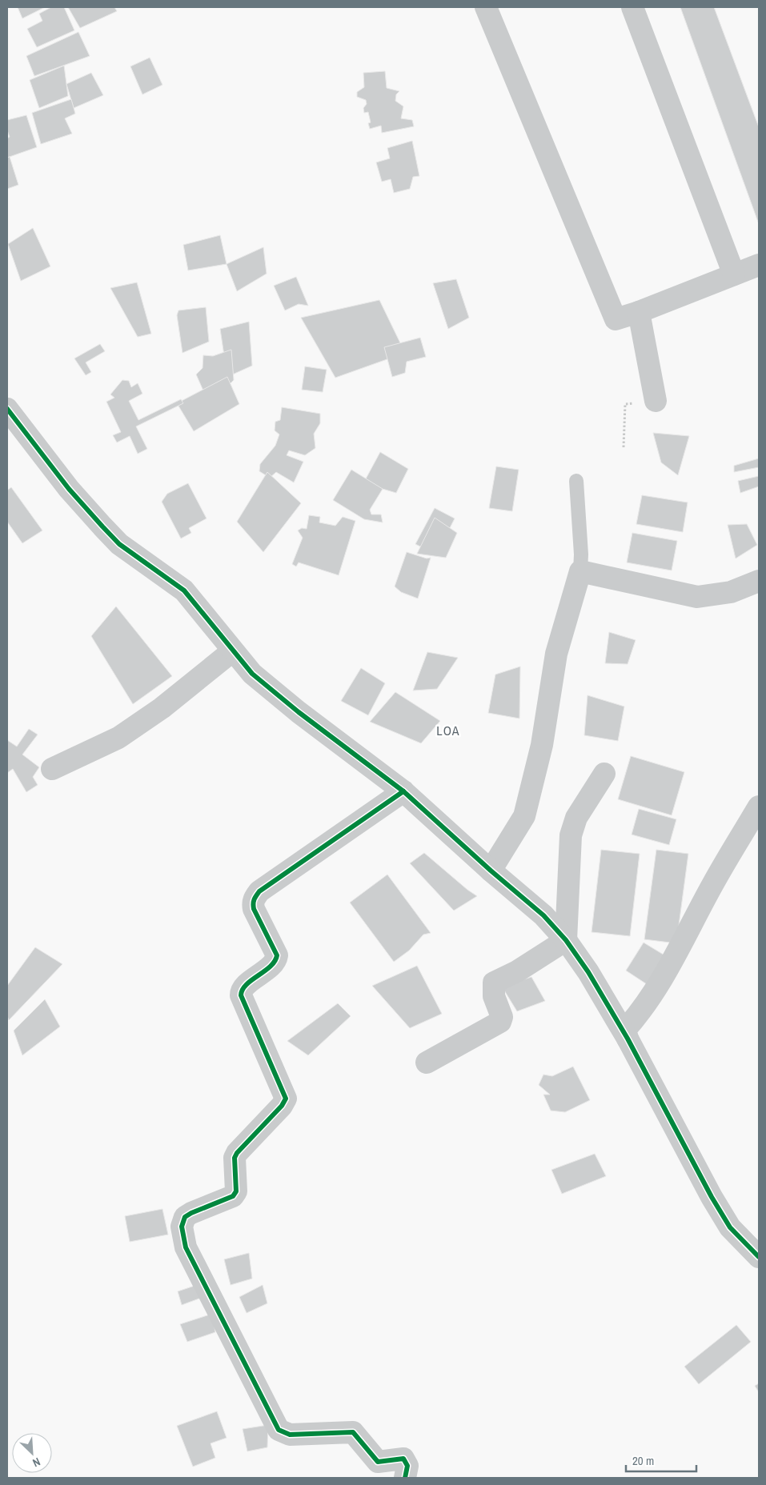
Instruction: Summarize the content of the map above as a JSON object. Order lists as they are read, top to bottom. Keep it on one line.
{"districts":["LOA"],"scale_bar":"20 m","north":"bottom right"}
